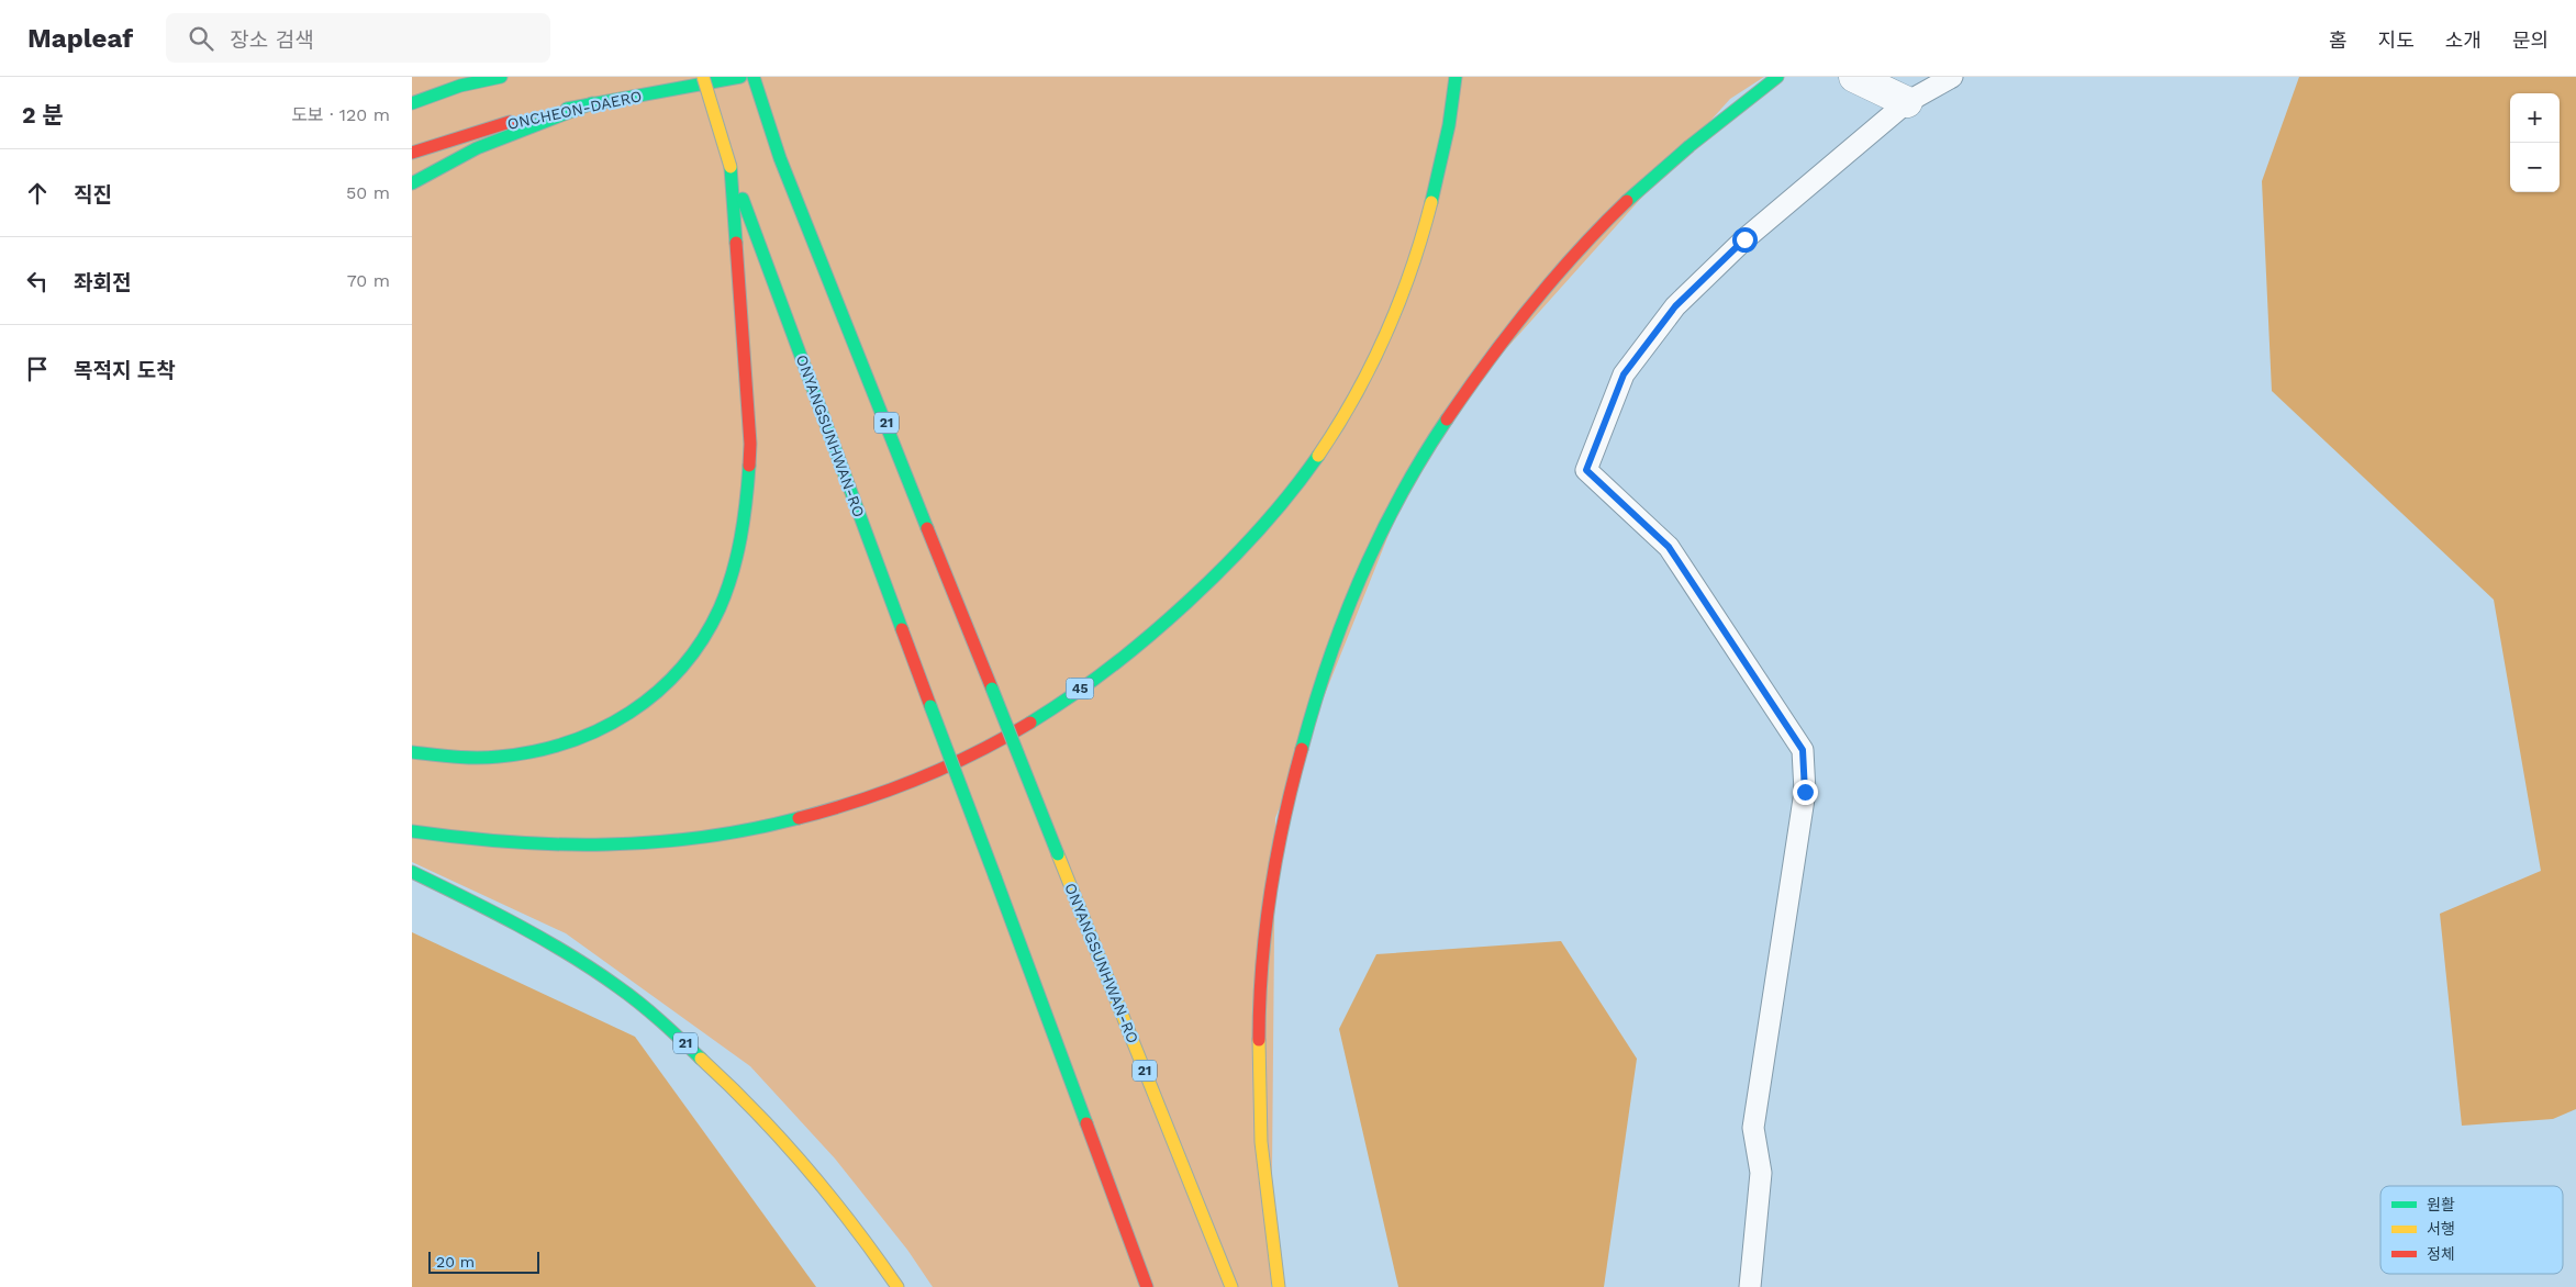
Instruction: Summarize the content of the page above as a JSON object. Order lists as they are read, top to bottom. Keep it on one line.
{"streets":{"main road":["ONCHEON-DAERO","21","ONYANGSUNHWAN-RO","45"]},"legend":["원활","서행","정체"],"scale_bar":"20 m","page":{"header":"Mapleaf","search":"장소 검색","nav":["홈","지도","소개","문의"],"heading":["2 분","도보 · 120 m"],"map_buttons":["+","−"],"list":[["직진","50 m"],["좌회전","70 m"],"목적지 도착"],"scale":"20 m"}}
